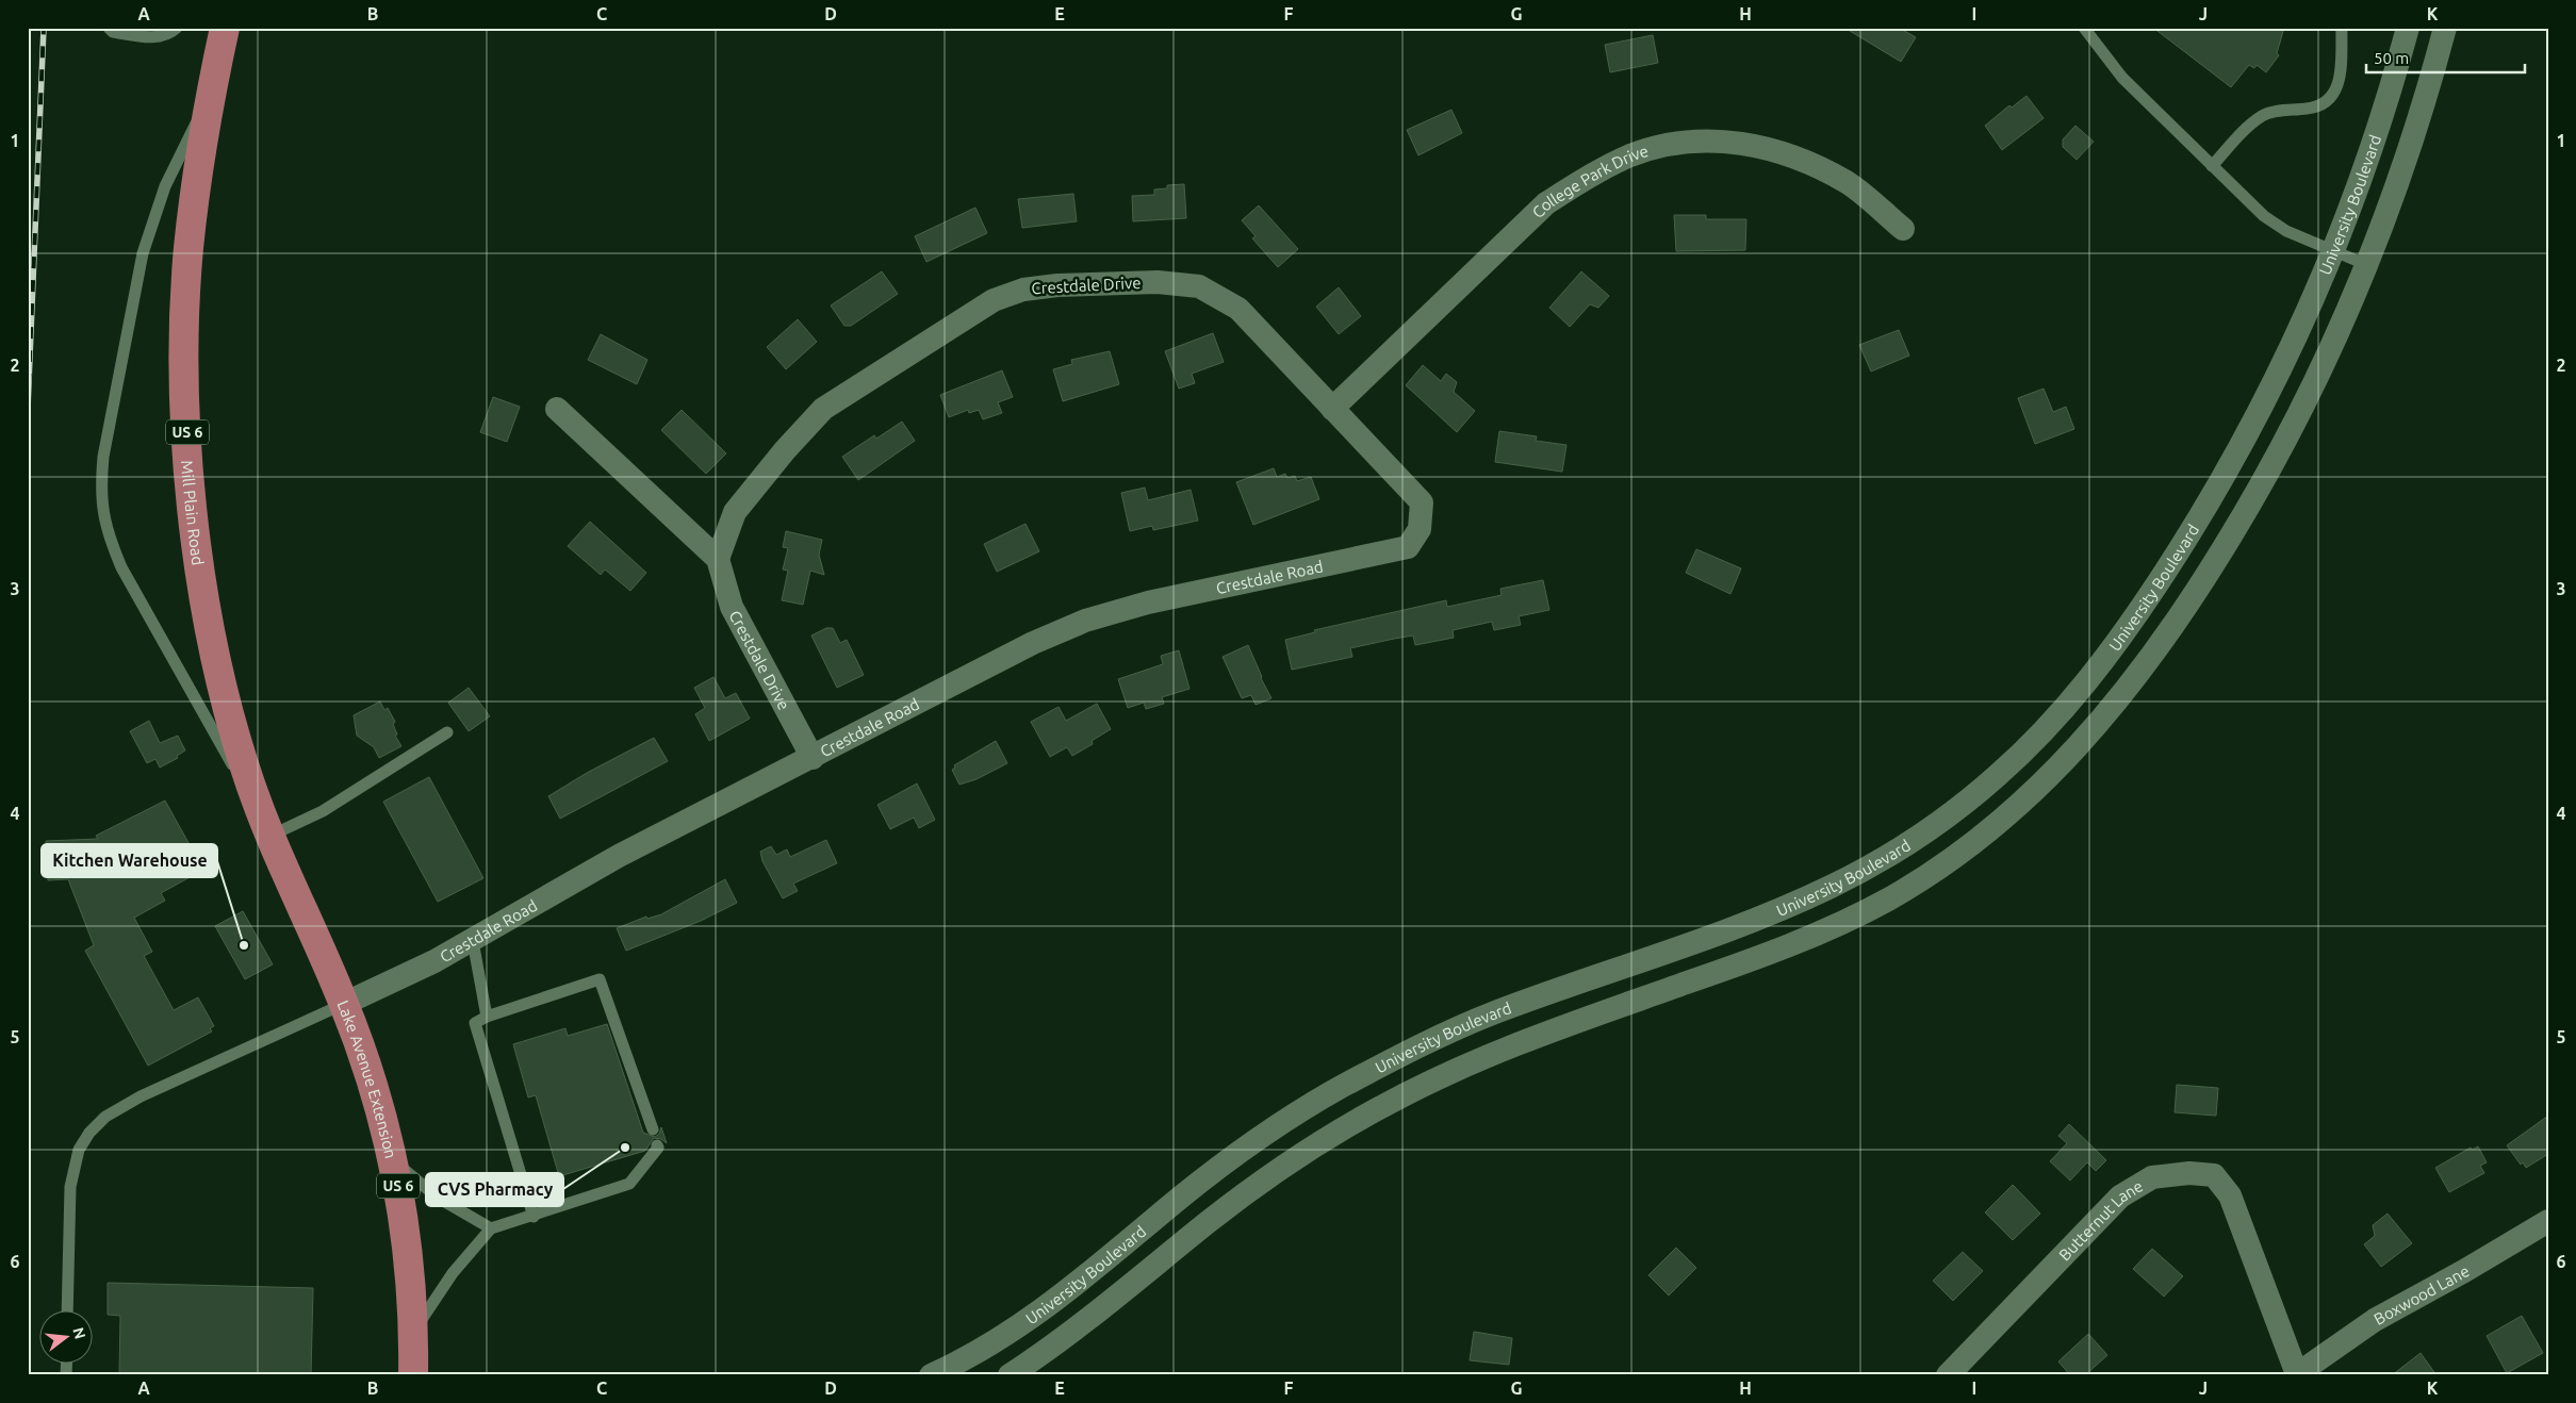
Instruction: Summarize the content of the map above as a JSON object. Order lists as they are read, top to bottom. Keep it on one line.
{"streets":{"main road":["US 6","Mill Plain Road","Lake Avenue Extension"],"street":["College Park Drive","University Boulevard","Crestdale Drive","Crestdale Road","Butternut Lane","Boxwood Lane"]},"crossings":[["College Park Drive","Crestdale Drive"],["Crestdale Drive","Crestdale Road"],["Mill Plain Road","Lake Avenue Extension"],["Crestdale Road","Lake Avenue Extension"],["Butternut Lane","Boxwood Lane"]],"places":["Kitchen Warehouse","CVS Pharmacy"],"scale_bar":"50 m","north":"right","grid":{"columns":["A","B","C","D","E","F","G","H","I","J","K"],"rows":["1","2","3","4","5","6"]}}
